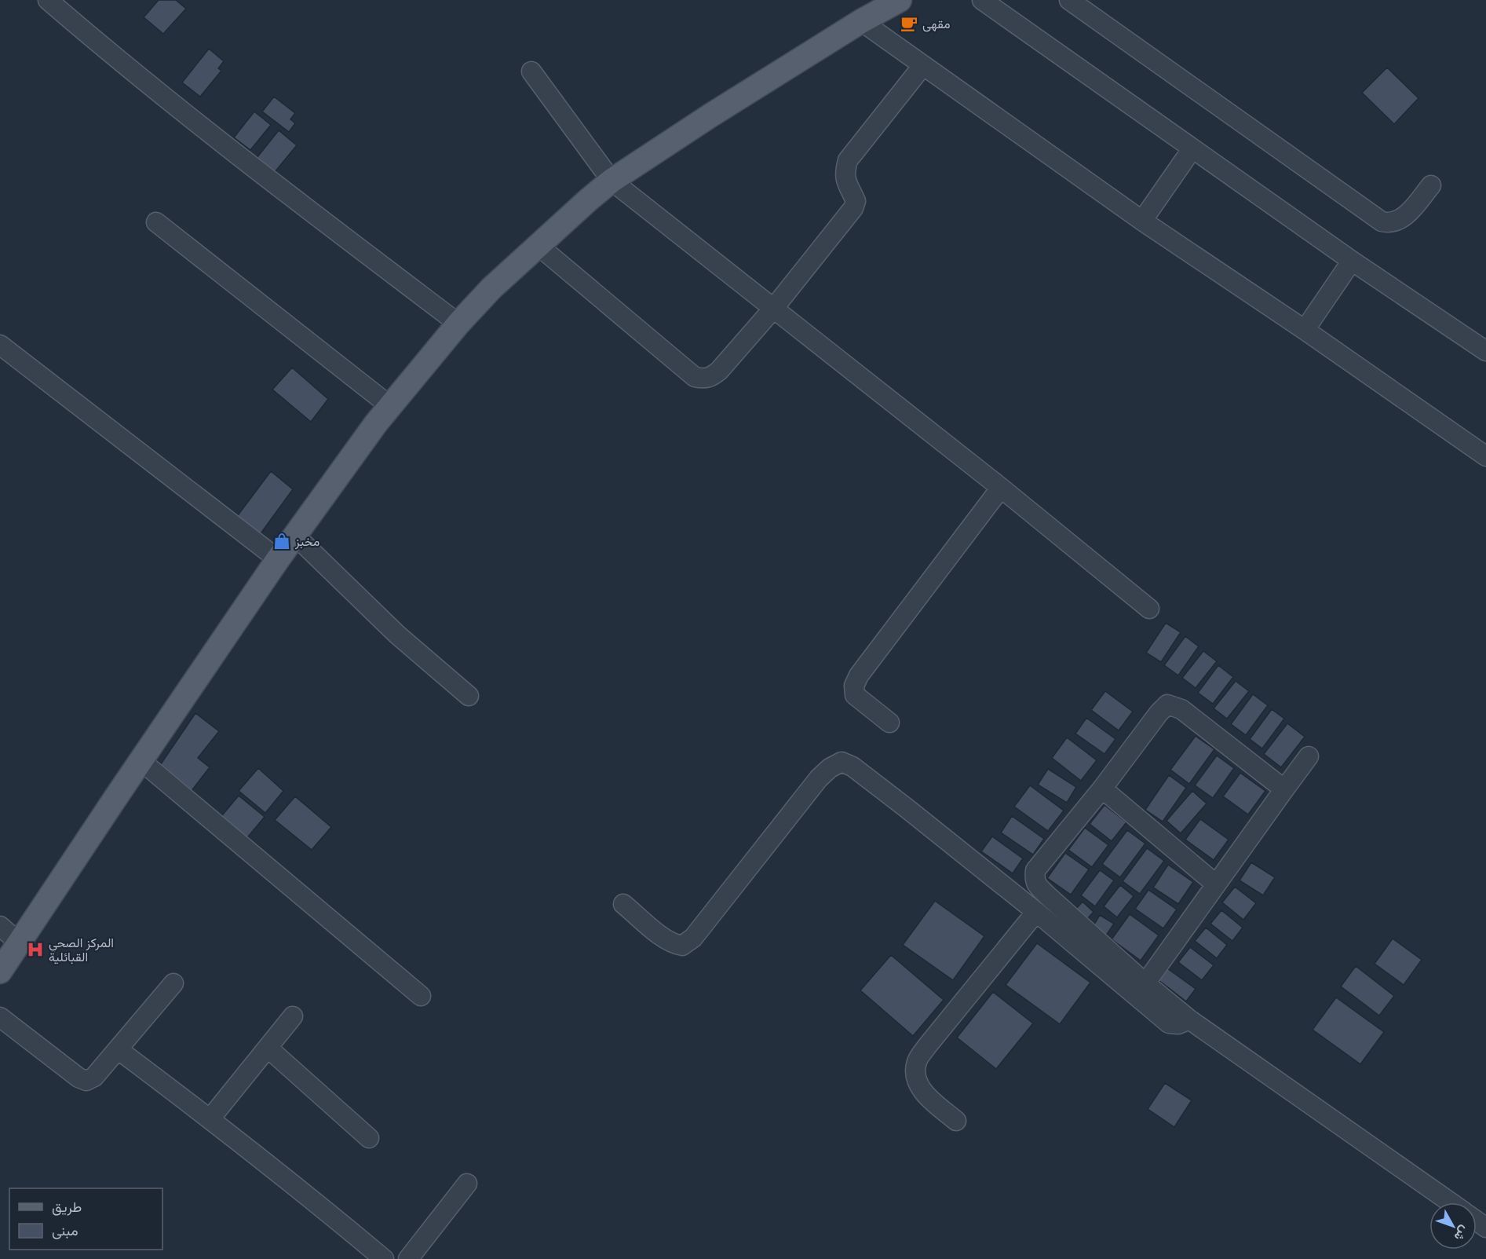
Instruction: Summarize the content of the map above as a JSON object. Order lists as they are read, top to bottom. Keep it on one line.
{"places":{"cafe":["مقهى"],"shop":["مخبز"],"hospital":["المركز الصحي القبائلية"]},"legend":["طريق","مبنى"],"north":"bottom right"}
